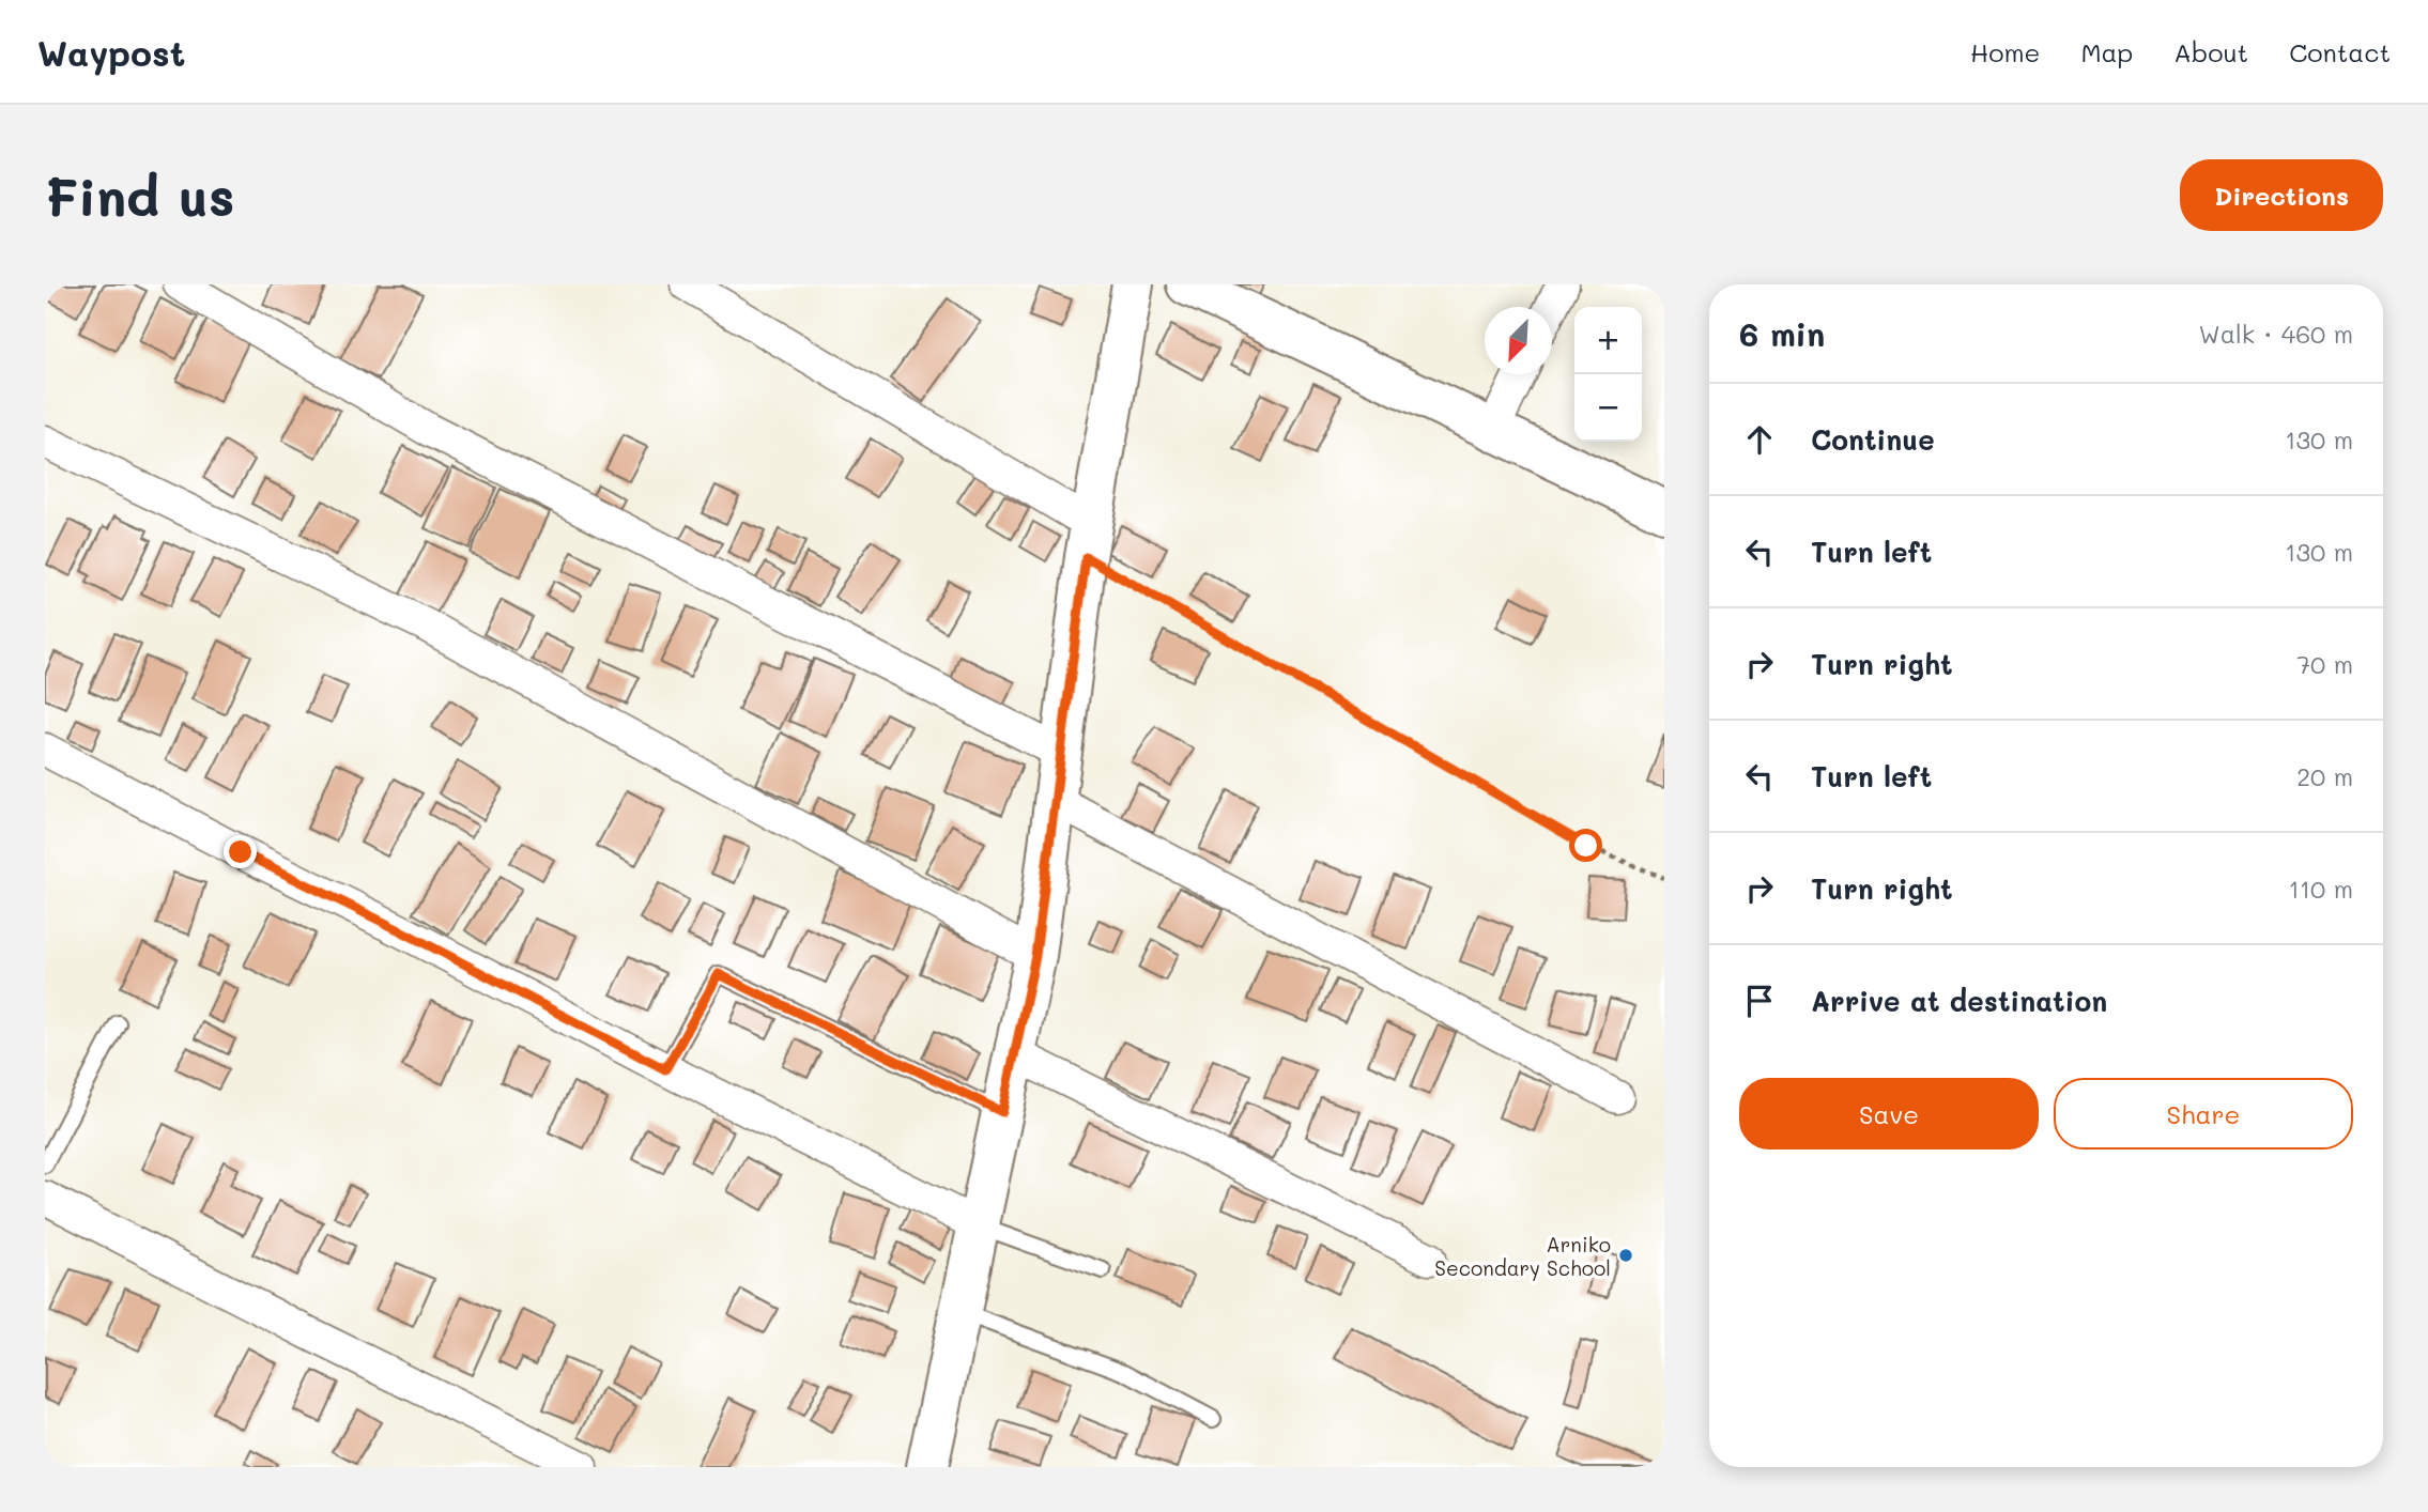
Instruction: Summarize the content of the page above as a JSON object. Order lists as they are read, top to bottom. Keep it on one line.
{"places":["Arniko Secondary School"],"north":"bottom left","page":{"header":"Waypost","nav":["Home","Map","About","Contact"],"buttons":["Directions",["Save","Share"]],"title":"Find us","heading":["6 min","Walk · 460 m"],"map_buttons":["+","−"],"list":[["Continue","130 m"],["Turn left","130 m"],["Turn right","70 m"],["Turn left","20 m"],["Turn right","110 m"],"Arrive at destination"]}}
